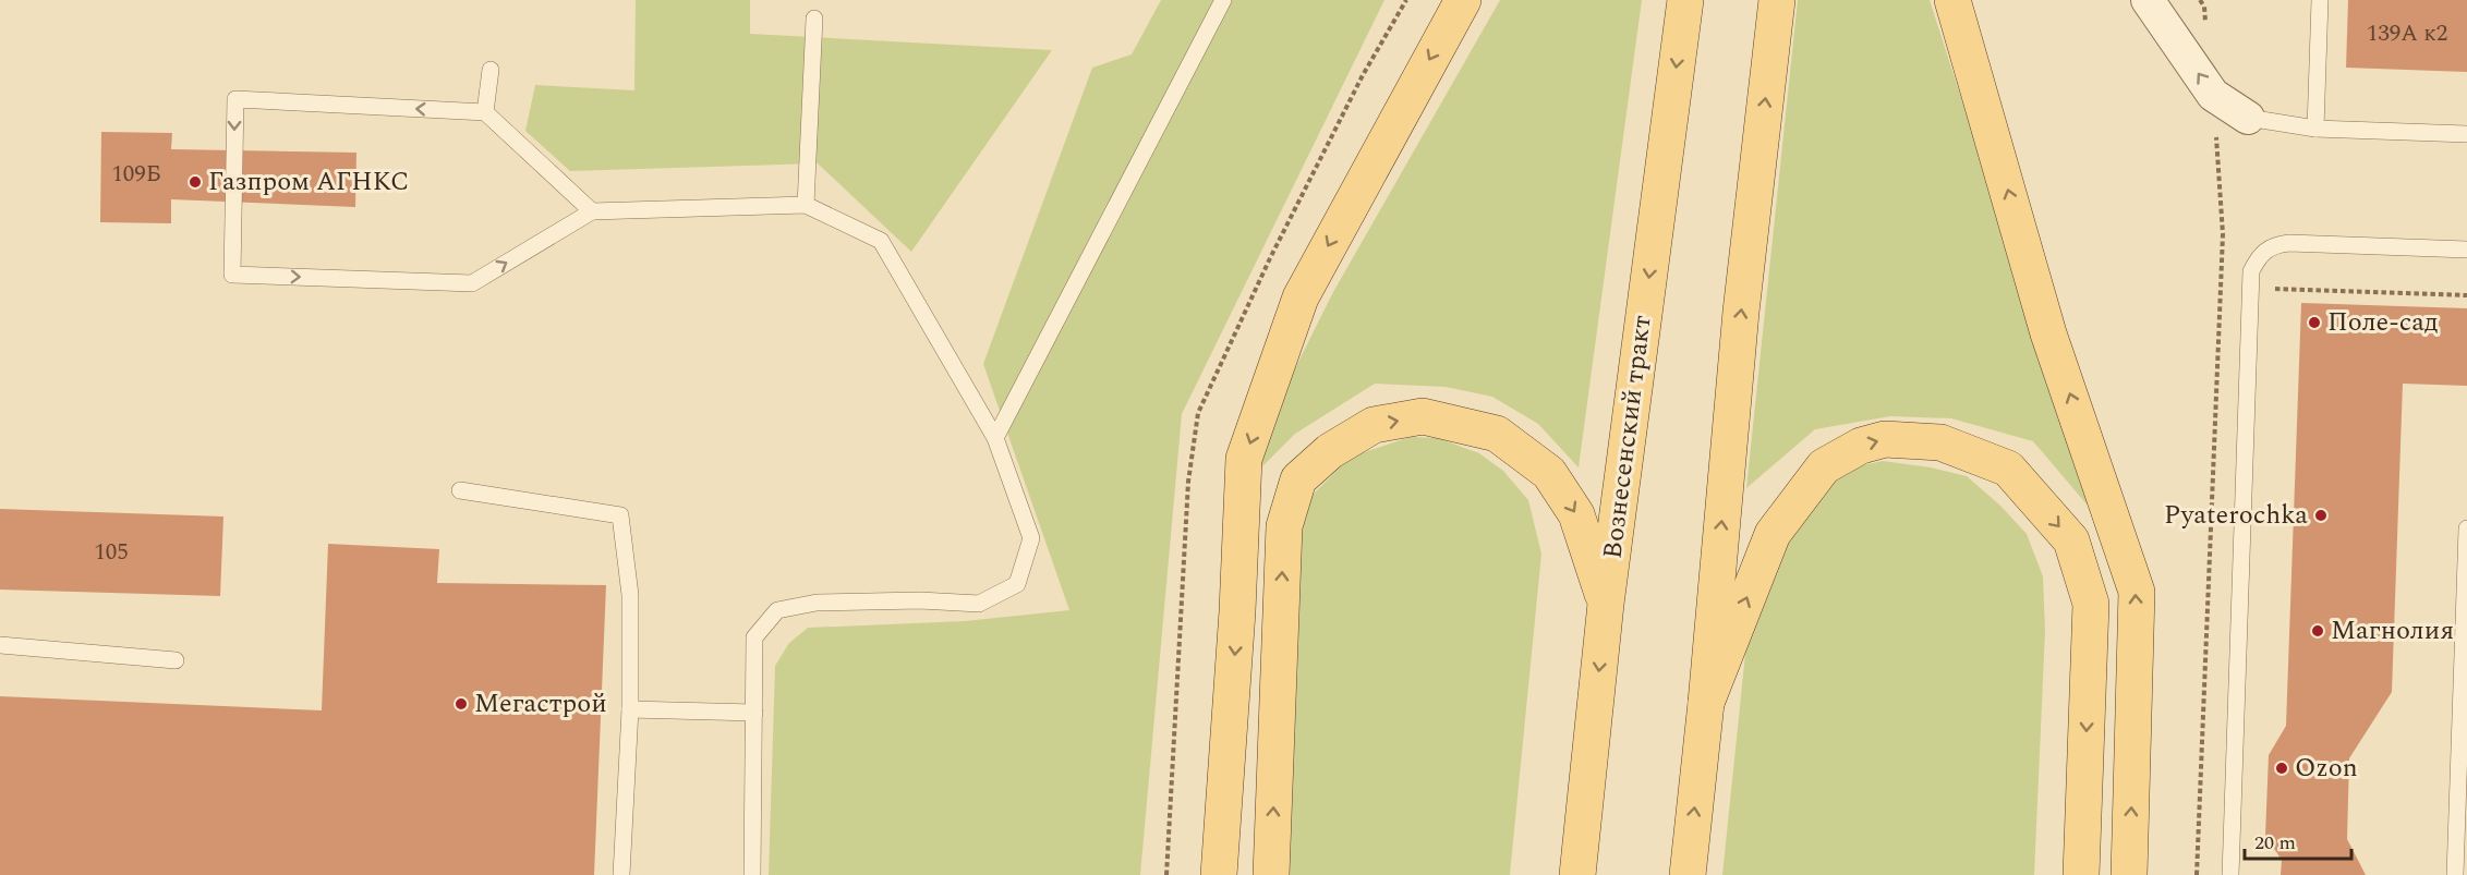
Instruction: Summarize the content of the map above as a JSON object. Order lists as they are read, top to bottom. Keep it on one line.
{"streets":{"main road":["Вознесенский тракт"]},"places":["Газпром АГНКС","Поле-сад","Pyaterochka","Магнолия","Мегастрой","Ozon"],"house_numbers":["139А к2","109Б","105"],"scale_bar":"20 m"}
